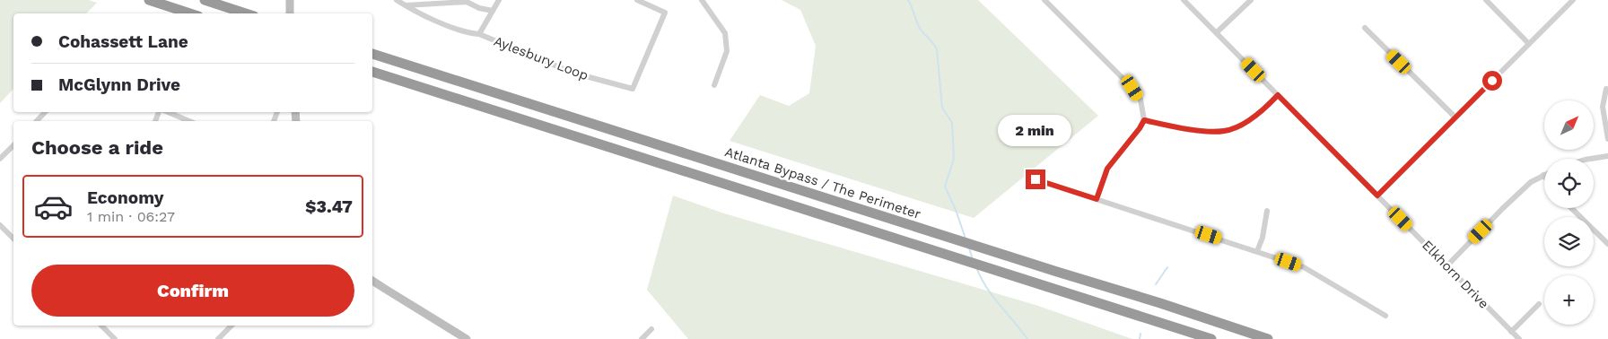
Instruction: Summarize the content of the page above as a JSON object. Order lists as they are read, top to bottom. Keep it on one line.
{"streets":{"highway":["Atlanta Bypass / The Perimeter"],"street":["Aylesbury Loop","Elkhorn Drive"]},"north":"top right","page":{"banner":["Cohassett Lane","McGlynn Drive"],"map_buttons":"+","bubble":"2 min","heading":"Choose a ride","list":[{"name":"Economy","note":"1 min · 06:27","value":"$3.47"}],"buttons":"Confirm"}}
